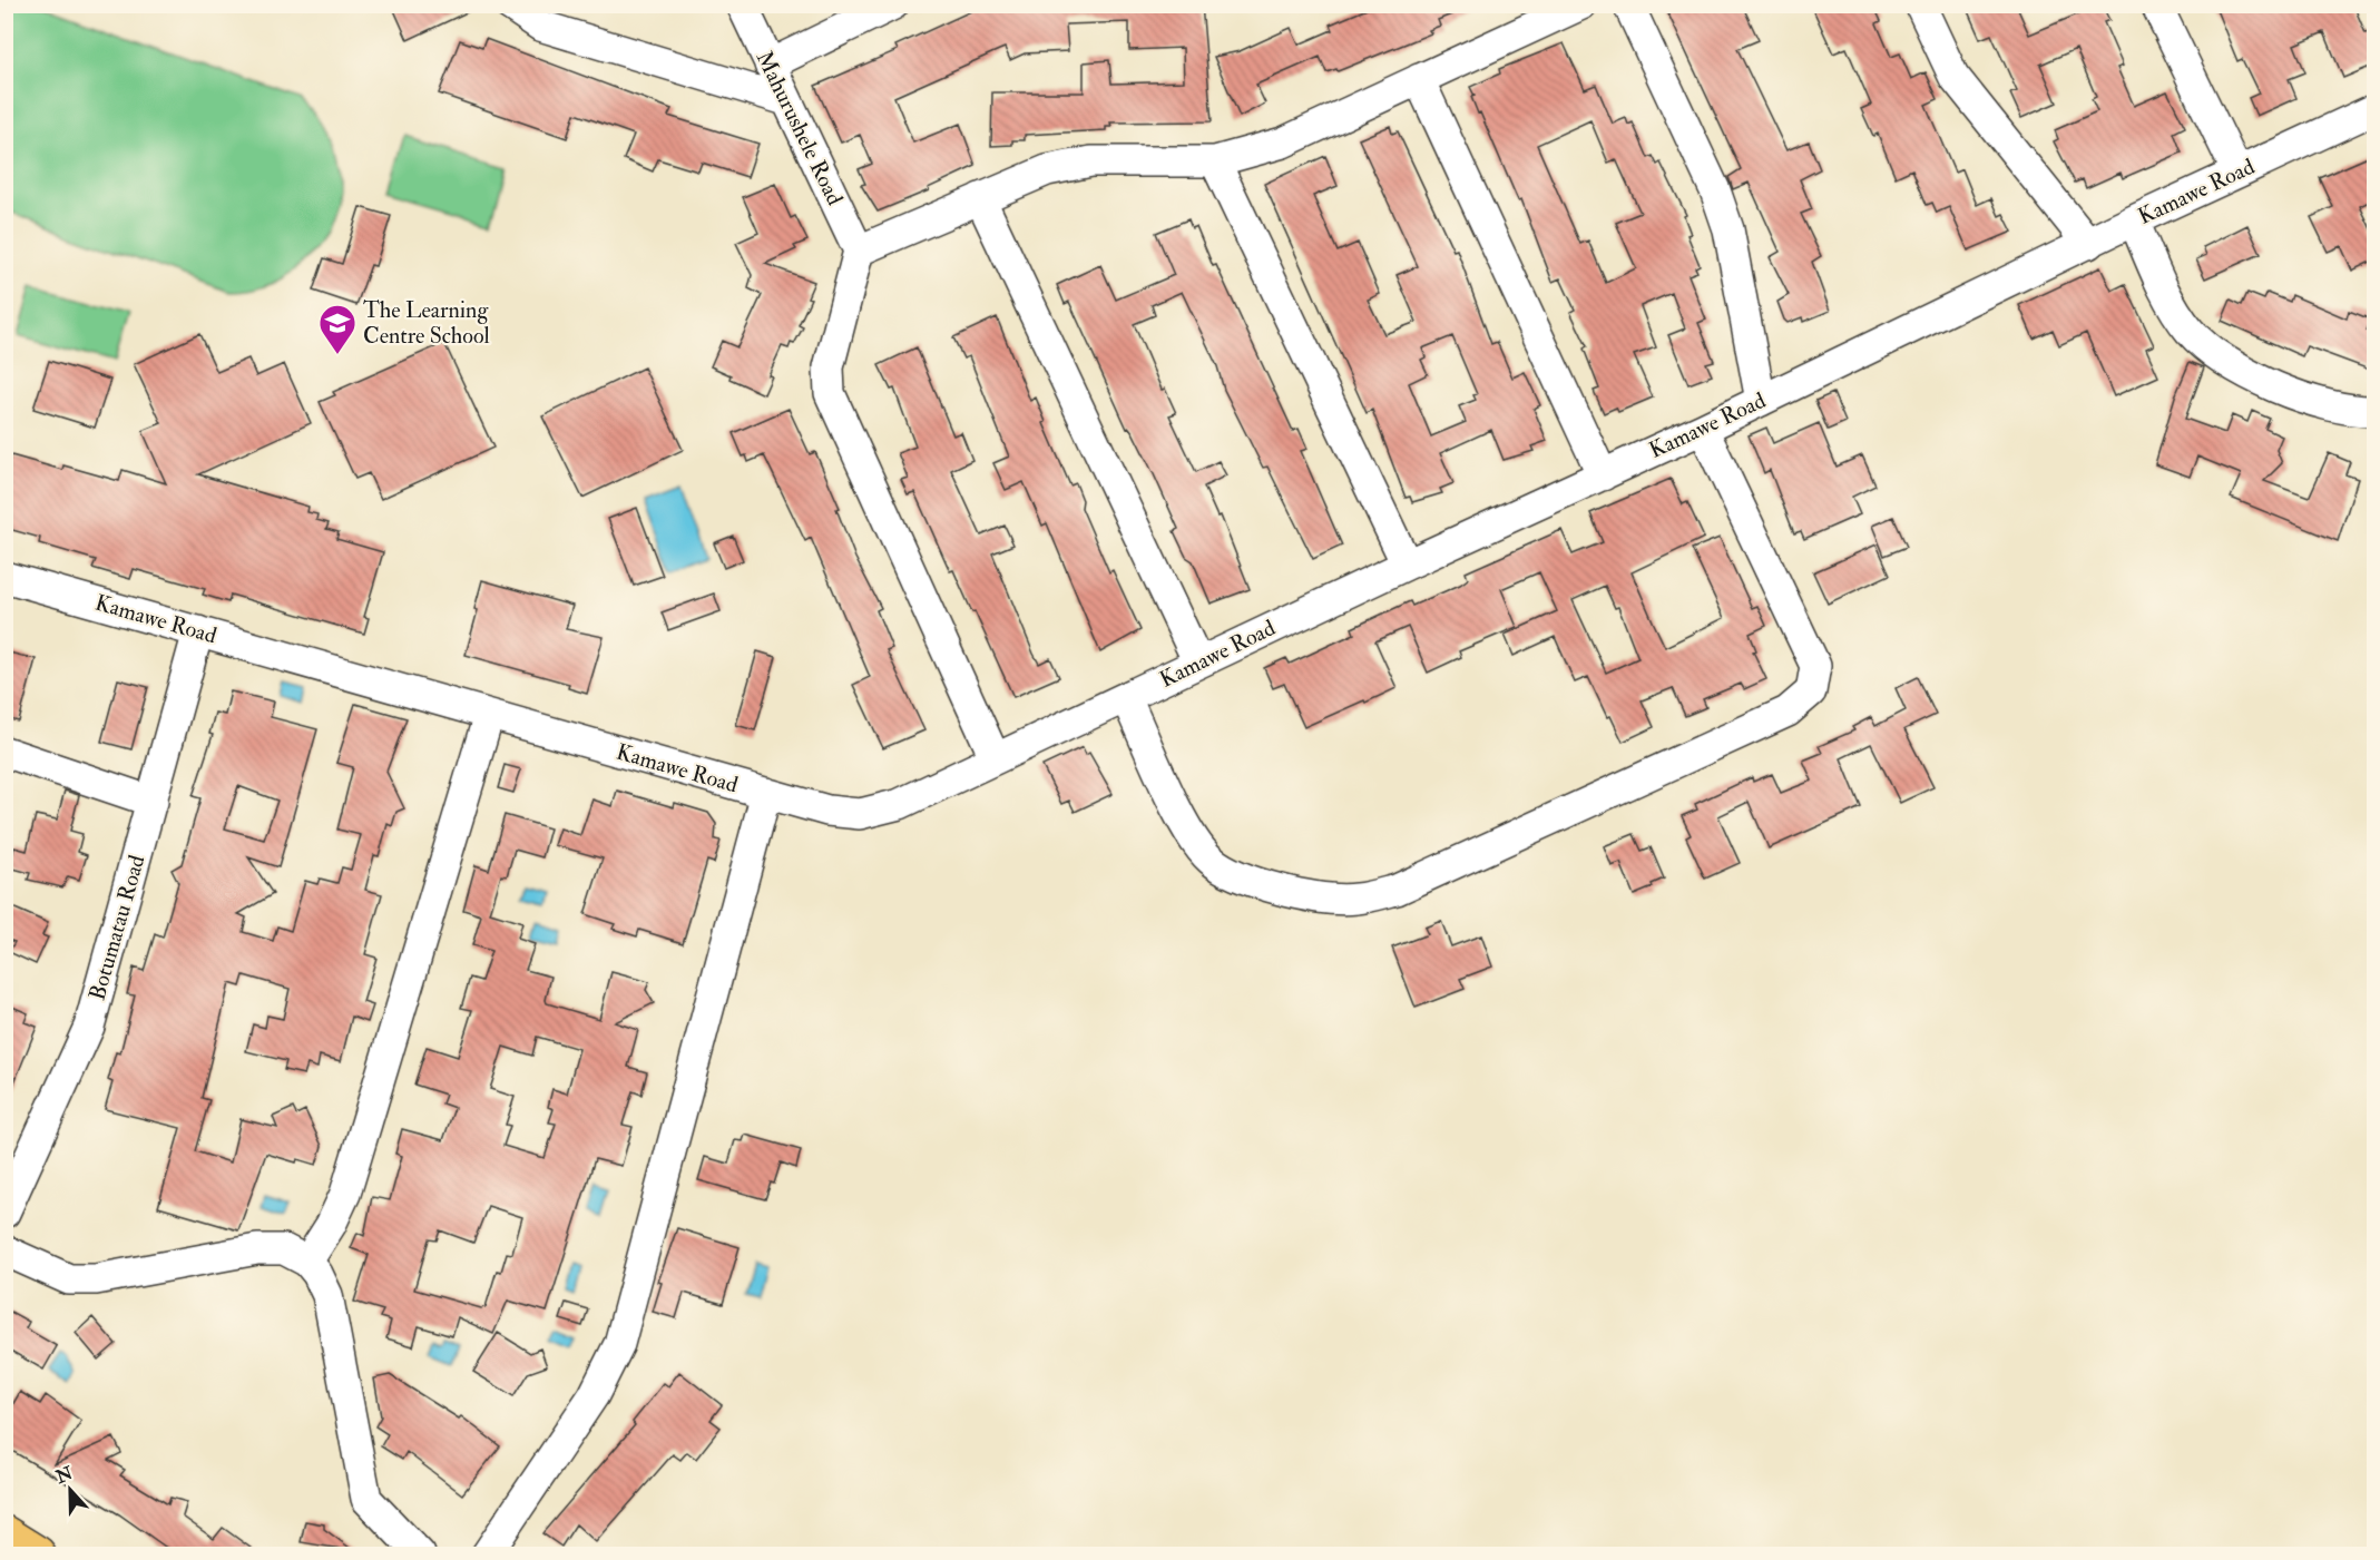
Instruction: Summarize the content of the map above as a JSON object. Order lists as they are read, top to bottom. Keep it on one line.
{"streets":{"street":["Mahurushele Road","Kamawe Road","Botumatau Road"]},"crossings":[["Kamawe Road","Botumatau Road"]],"places":{"school or university":["The Learning Centre School"]},"north":"top"}
